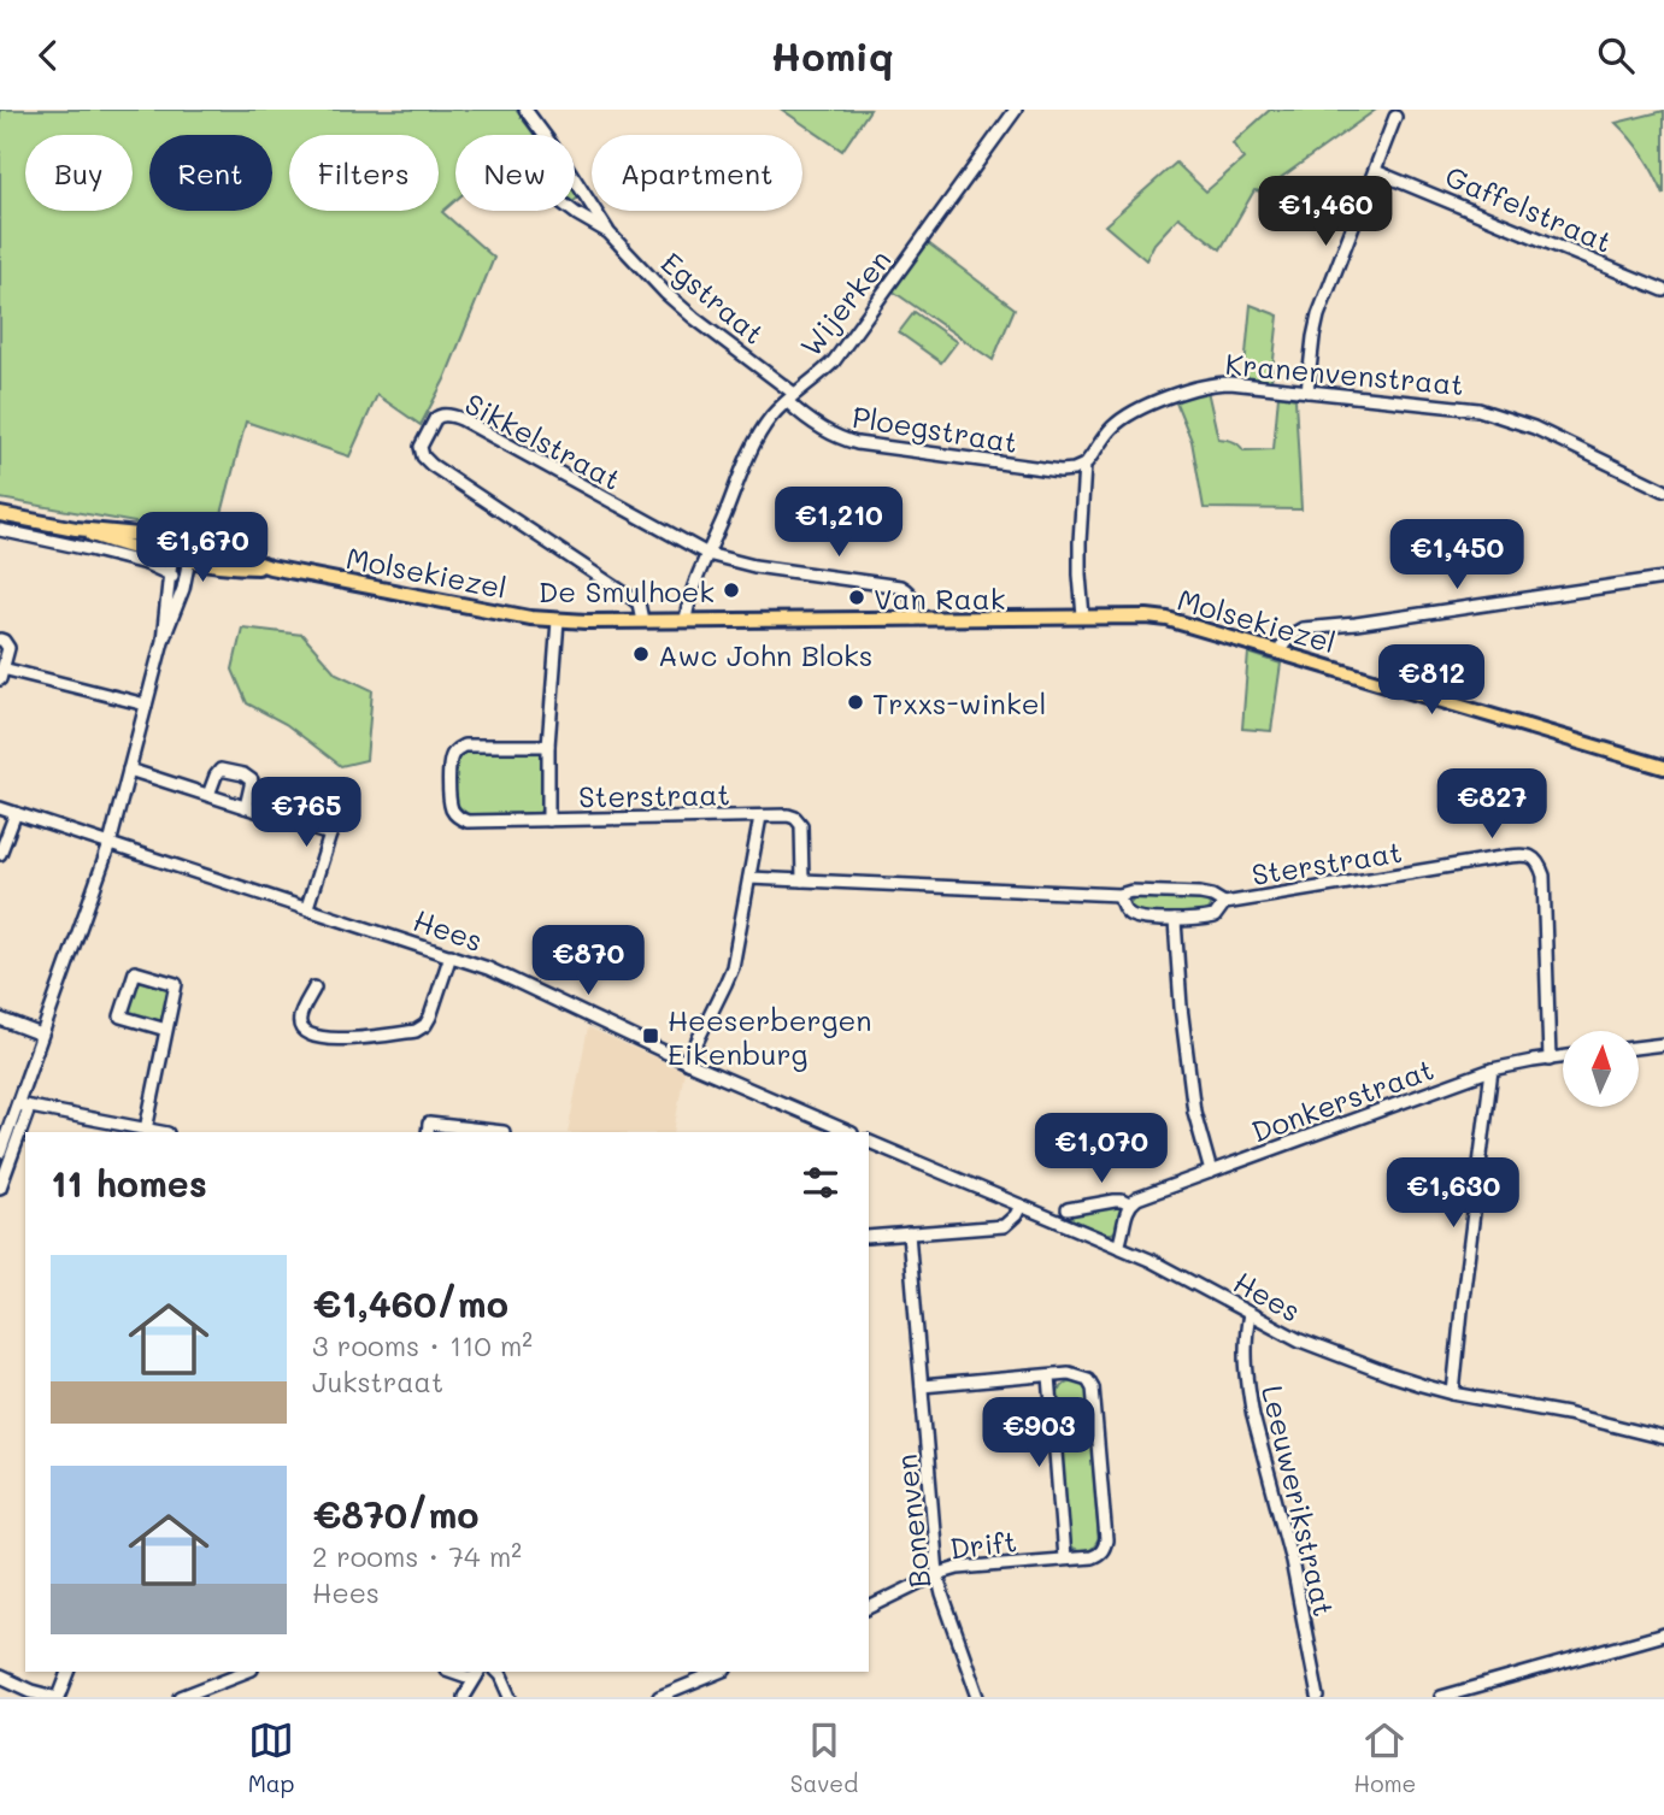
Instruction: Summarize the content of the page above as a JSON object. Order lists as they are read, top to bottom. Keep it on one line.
{"streets":{"main road":["Molsekiezel"],"street":["Gaffelstraat","Egstraat","Wijerken","Kranenvenstraat","Ploegstraat","Sikkelstraat","Sterstraat","Hees","Donkerstraat","Leeuwerikstraat","Bonenven","Drift"]},"crossings":[["Egstraat","Wijerken"],["Egstraat","Ploegstraat"],["Wijerken","Ploegstraat"],["Wijerken","Sikkelstraat"],["Wijerken","Molsekiezel"],["Kranenvenstraat","Ploegstraat"],["Sikkelstraat","Molsekiezel"],["Molsekiezel","Sterstraat"],["Sterstraat","Hees"],["Sterstraat","Donkerstraat"],["Hees","Leeuwerikstraat"],["Bonenven","Drift"]],"places":{"other":["De Smulhoek","Van Raak","Awc John Bloks","Trxxs-winkel"],"transit":["Heeserbergen Eikenburg"]},"north":"top","page":{"header":"Homiq","chip":["Buy","Rent","Filters","New","Apartment"],"price":["€1,460","€1,210","€1,670","€1,450","€812","€827","€765","€870","€1,070","€1,630","€903"],"heading":"11 homes","list":[{"name":"€1,460/mo","note":"3 rooms · 110 m² · Jukstraat"},{"name":"€870/mo","note":"2 rooms · 74 m² · Hees"}],"tabs":["Map","Saved","Home"]}}
